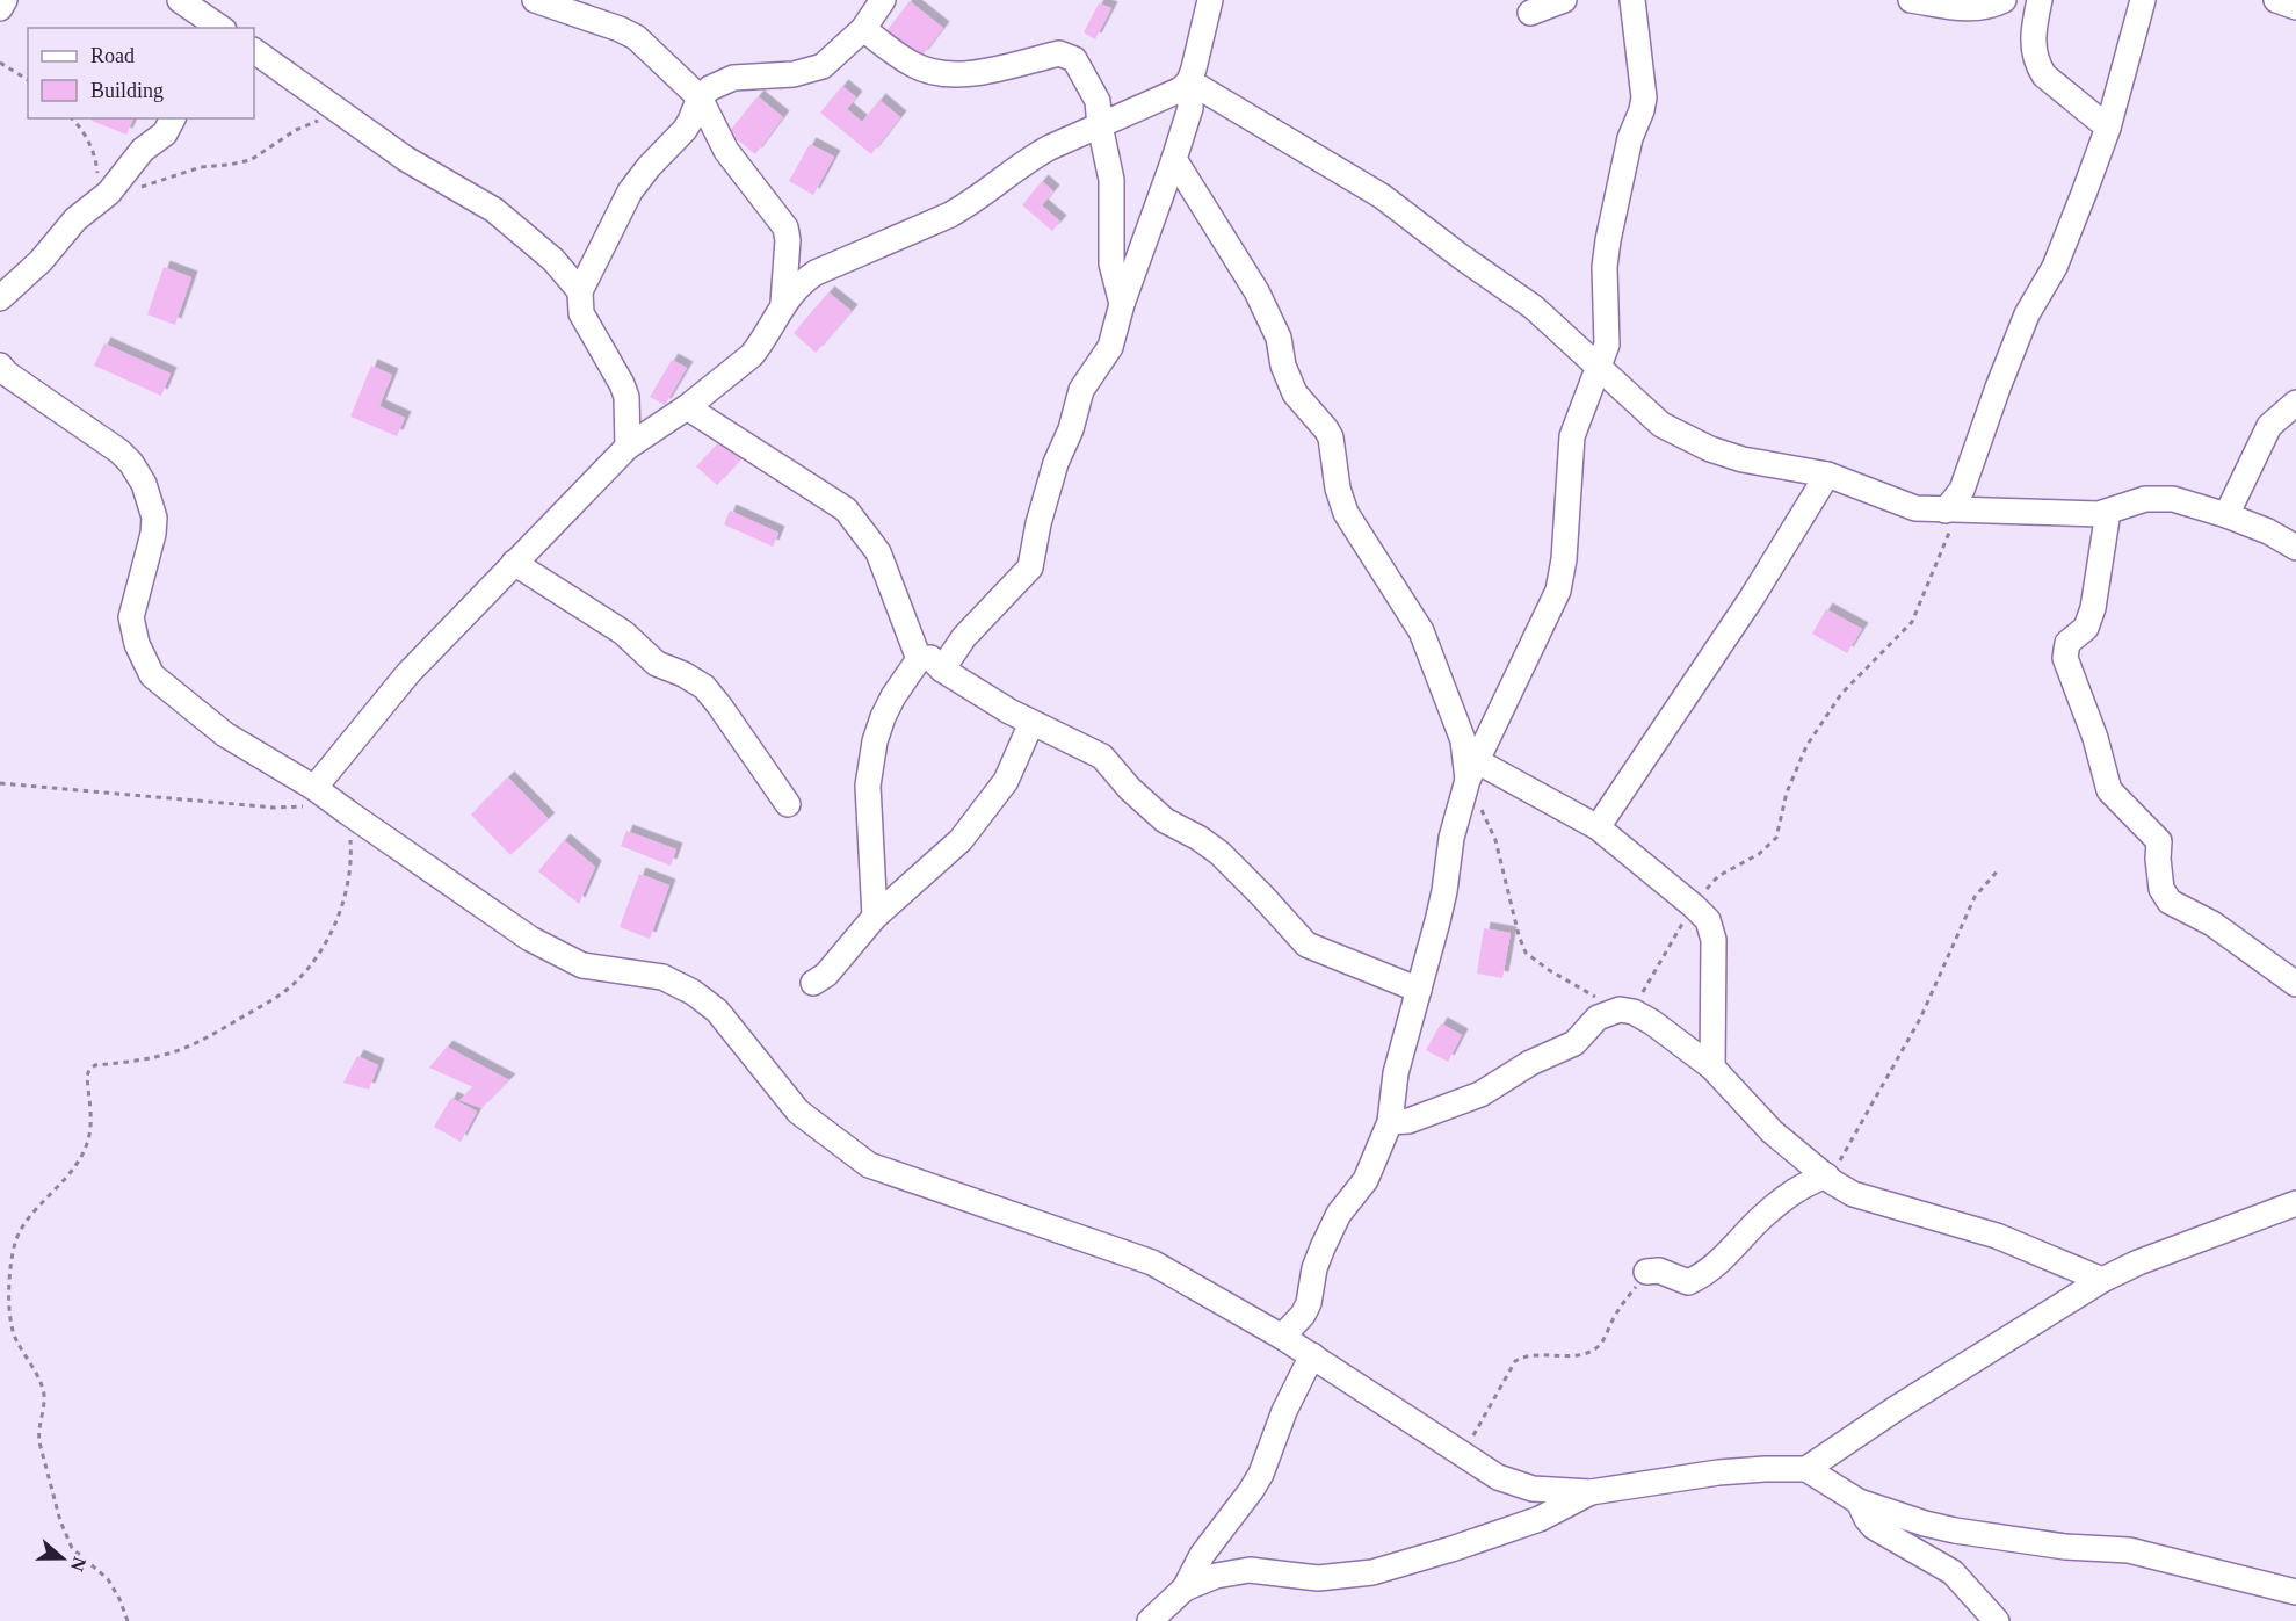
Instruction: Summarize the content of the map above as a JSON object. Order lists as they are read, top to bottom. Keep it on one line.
{"legend":["Road","Building"],"north":"right"}
